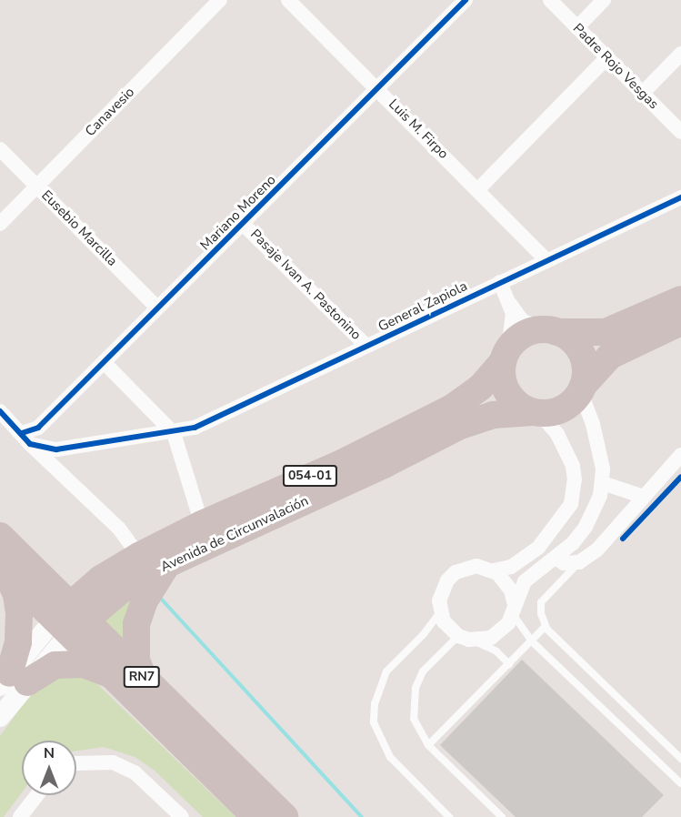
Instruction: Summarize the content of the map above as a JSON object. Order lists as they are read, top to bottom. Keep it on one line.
{"streets":{"highway":["054-01","Avenida de Circunvalación","RN7"],"street":["Padre Rojo Vesgas","Canavesio","Luis M. Firpo","Mariano Moreno","Eusebio Marcilla","Pasaje Ivan A. Pastonino","General Zapiola"]},"crossings":[["Canavesio","Eusebio Marcilla"],["Luis M. Firpo","Mariano Moreno"],["Luis M. Firpo","General Zapiola"],["Mariano Moreno","Eusebio Marcilla"],["Mariano Moreno","Pasaje Ivan A. Pastonino"],["Mariano Moreno","General Zapiola"],["Pasaje Ivan A. Pastonino","General Zapiola"],["054-01","Avenida de Circunvalación"],["054-01","RN7"],["Avenida de Circunvalación","RN7"]],"north":"top"}
